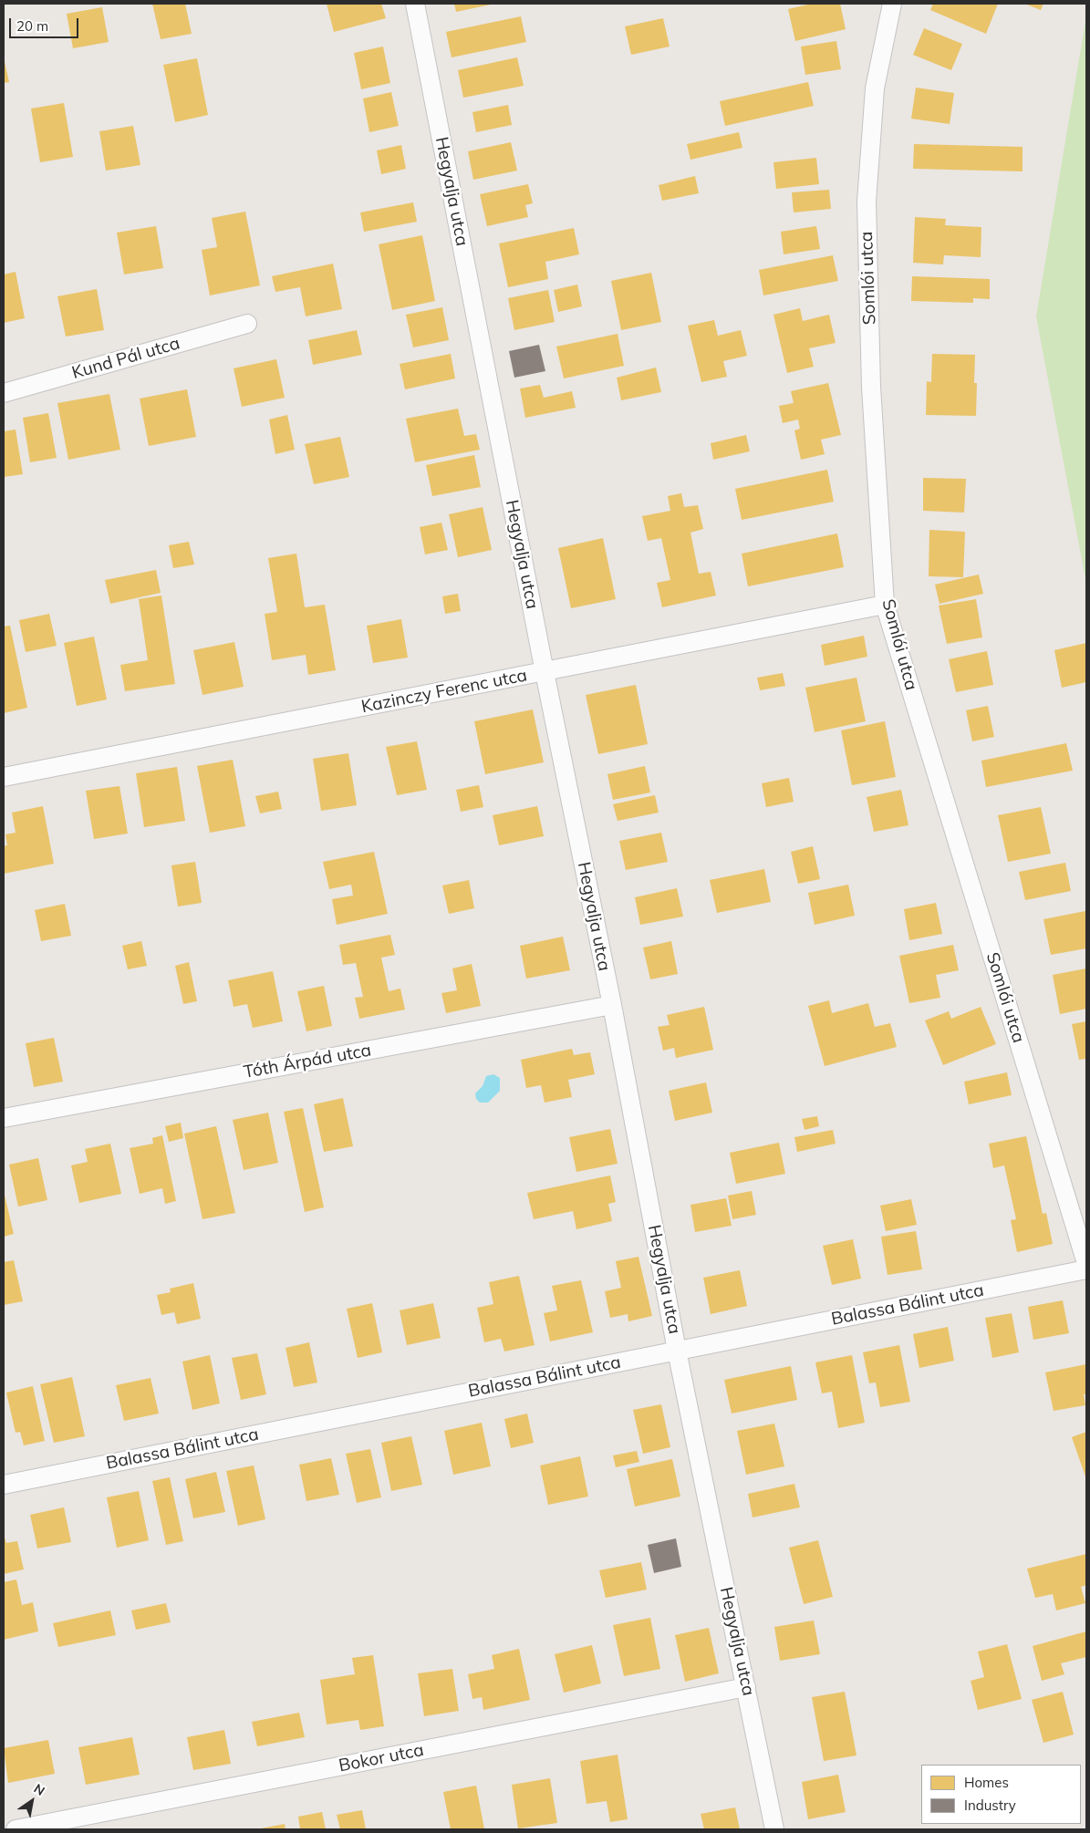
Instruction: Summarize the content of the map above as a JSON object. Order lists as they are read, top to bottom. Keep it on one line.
{"streets":{"street":["Hegyalja utca","Somlói utca","Kund Pál utca","Kazinczy Ferenc utca","Tóth Árpád utca","Balassa Bálint utca","Bokor utca"]},"crossings":[["Hegyalja utca","Kazinczy Ferenc utca"],["Hegyalja utca","Tóth Árpád utca"],["Hegyalja utca","Balassa Bálint utca"],["Hegyalja utca","Bokor utca"],["Somlói utca","Kazinczy Ferenc utca"]],"legend":["Homes","Industry"],"scale_bar":"20 m","north":"top right"}
